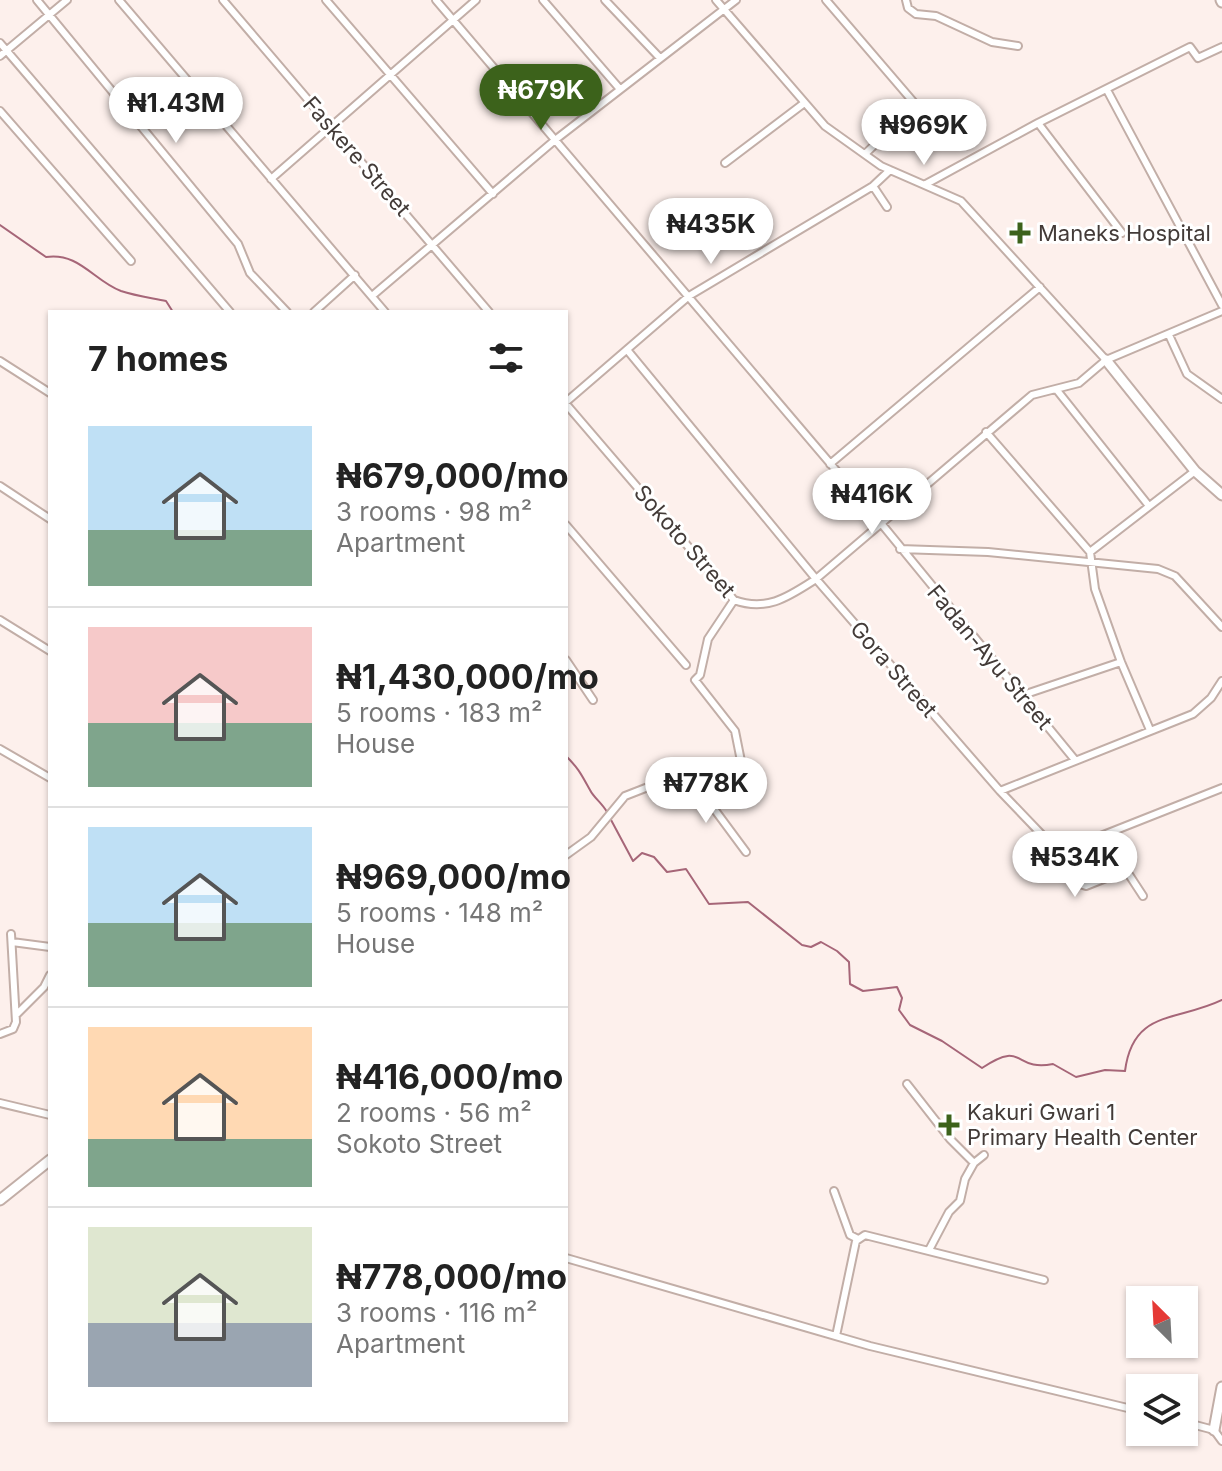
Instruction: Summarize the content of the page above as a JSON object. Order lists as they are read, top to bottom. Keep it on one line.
{"streets":{"street":["Faskere Street","Sokoto Street","Fadan-Ayu Street","Gora Street"]},"crossings":[["Sokoto Street","Fadan-Ayu Street"],["Sokoto Street","Gora Street"]],"places":{"health":["Maneks Hospital","Kakuri Gwari 1 Primary Health Center"]},"north":"top left","page":{"price":["₦679K","₦1.43M","₦969K","₦435K","₦416K","₦778K","₦534K"],"heading":"7 homes","list":[{"name":"₦679,000/mo","note":"3 rooms · 98 m² · Apartment"},{"name":"₦1,430,000/mo","note":"5 rooms · 183 m² · House"},{"name":"₦969,000/mo","note":"5 rooms · 148 m² · House"},{"name":"₦416,000/mo","note":"2 rooms · 56 m² · Sokoto Street"},{"name":"₦778,000/mo","note":"3 rooms · 116 m² · Apartment"}]}}
